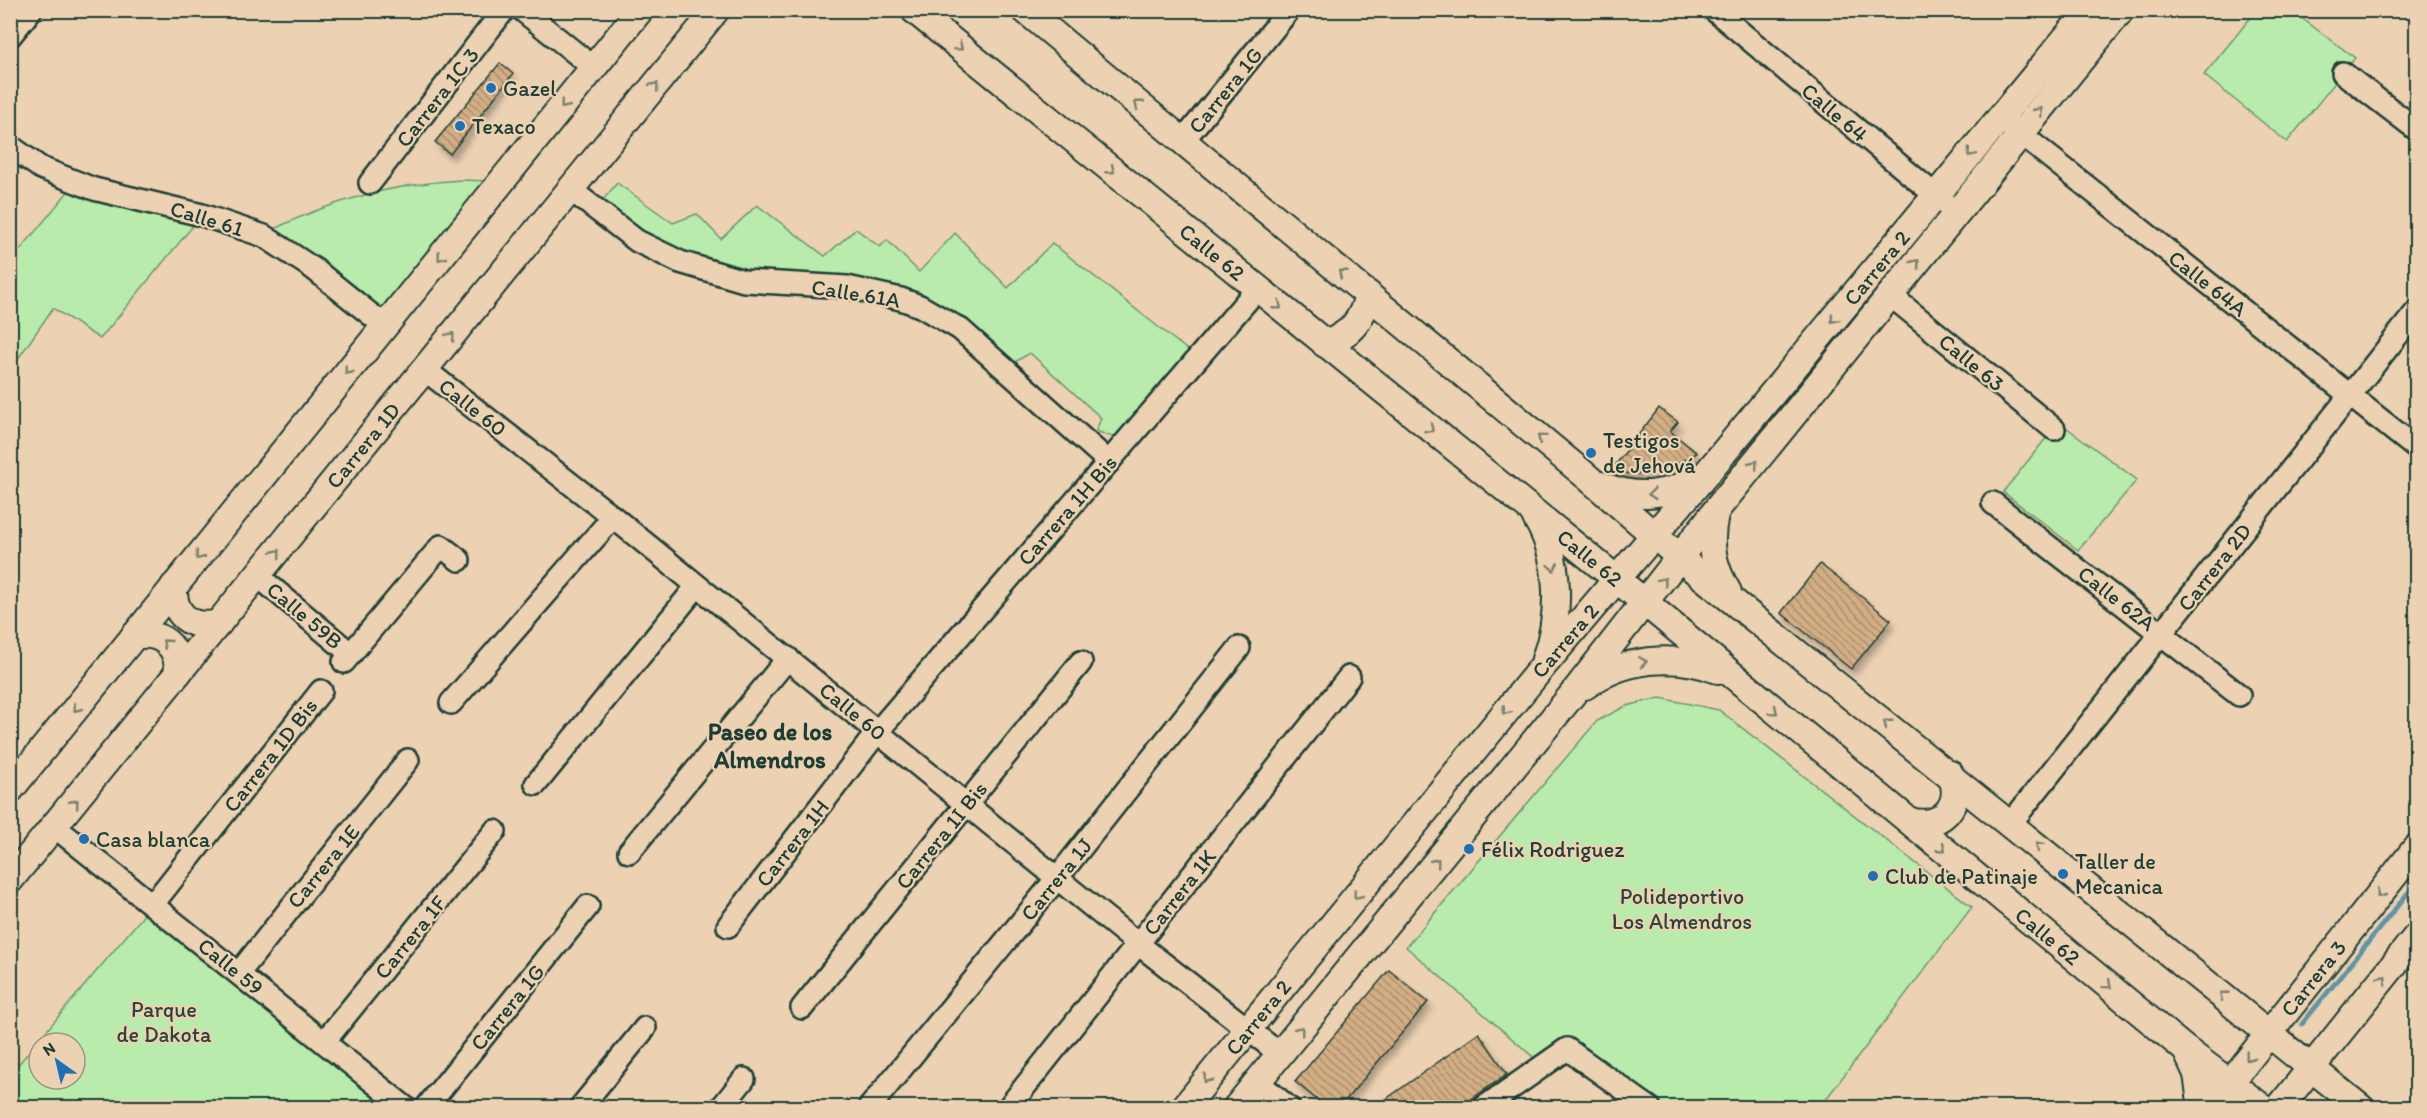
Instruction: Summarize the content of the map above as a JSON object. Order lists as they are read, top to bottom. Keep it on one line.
{"streets":{"street":["Carrera 1G","Carrera 1C 3","Calle 64","Calle 61","Calle 62","Carrera 2","Calle 64A","Calle 61A","Calle 63","Calle 60","Carrera 1D","Carrera 1H Bis","Carrera 2D","Calle 62A","Calle 59B","Carrera 1D Bis","Carrera 1I Bis","Carrera 1H","Carrera 1E","Carrera 1J","Carrera 1K","Carrera 1F","Calle 59","Carrera 3"]},"crossings":[["Calle 64","Carrera 2"],["Calle 62","Carrera 2"],["Calle 62","Carrera 1H Bis"],["Calle 62","Carrera 3"],["Carrera 2","Calle 64A"],["Carrera 2","Calle 63"],["Carrera 2","Calle 60"],["Calle 64A","Carrera 2D"],["Calle 61A","Carrera 1D"],["Calle 61A","Carrera 1H Bis"],["Calle 60","Carrera 1D"],["Calle 60","Carrera 1H Bis"],["Calle 60","Carrera 1I Bis"],["Calle 60","Carrera 1H"],["Calle 60","Carrera 1J"],["Calle 60","Carrera 1K"],["Carrera 1D","Calle 59B"],["Carrera 1D","Calle 59"],["Carrera 1H Bis","Carrera 1H"],["Carrera 2D","Calle 62A"],["Carrera 1D Bis","Calle 59"],["Carrera 1E","Calle 59"],["Carrera 1F","Calle 59"]],"districts":["Paseo de los Almendros"],"parks":["Polideportivo Los Almendros","Parque de Dakota"],"places":["Gazel","Texaco","Testigos de Jehová","Casa blanca","Félix Rodriguez","Taller de Mecanica","Club de Patinaje"],"north":"top left"}
